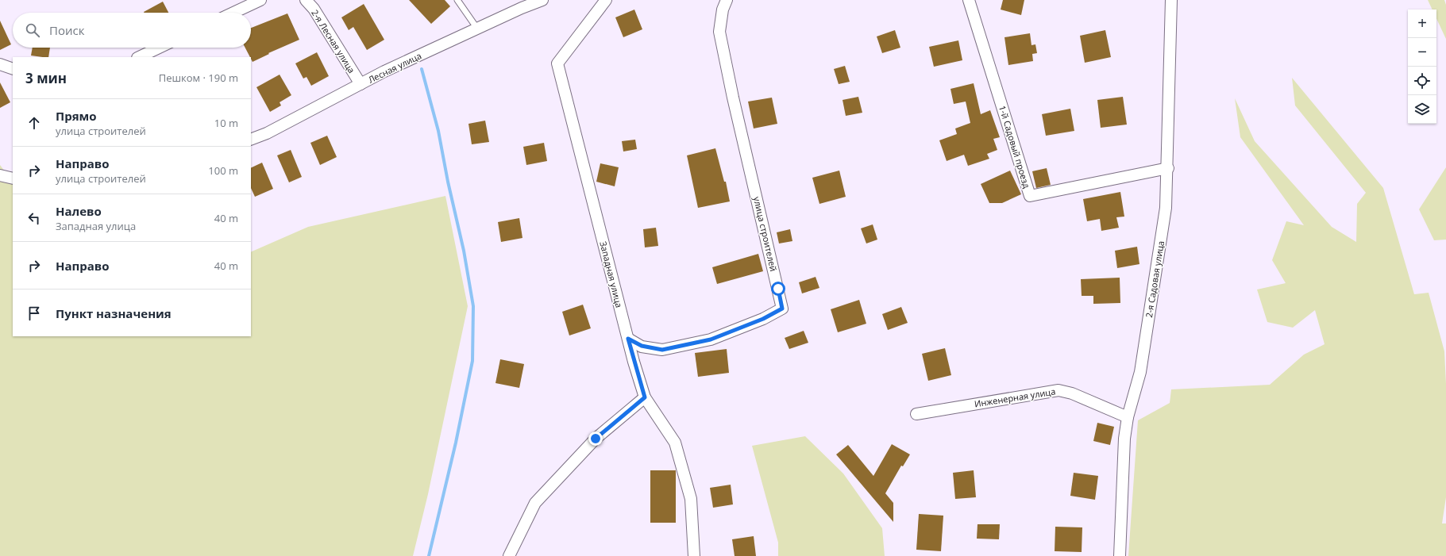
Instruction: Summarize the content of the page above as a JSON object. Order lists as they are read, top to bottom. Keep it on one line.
{"streets":{"street":["2-я Лесная улица","Лесная улица","1-й Садовый проезд","улица строителей","Западная улица","2-я Садовая улица","Инженерная улица"]},"crossings":[["2-я Лесная улица","Лесная улица"],["1-й Садовый проезд","2-я Садовая улица"],["улица строителей","Западная улица"],["2-я Садовая улица","Инженерная улица"]],"page":{"map_buttons":["+","−"],"search":"Поиск","heading":["3 мин","Пешком · 190 m"],"list":[["Прямо","улица строителей","10 m"],["Направо","улица строителей","100 m"],["Налево","Западная улица","40 m"],["Направо","40 m"],"Пункт назначения"]}}
